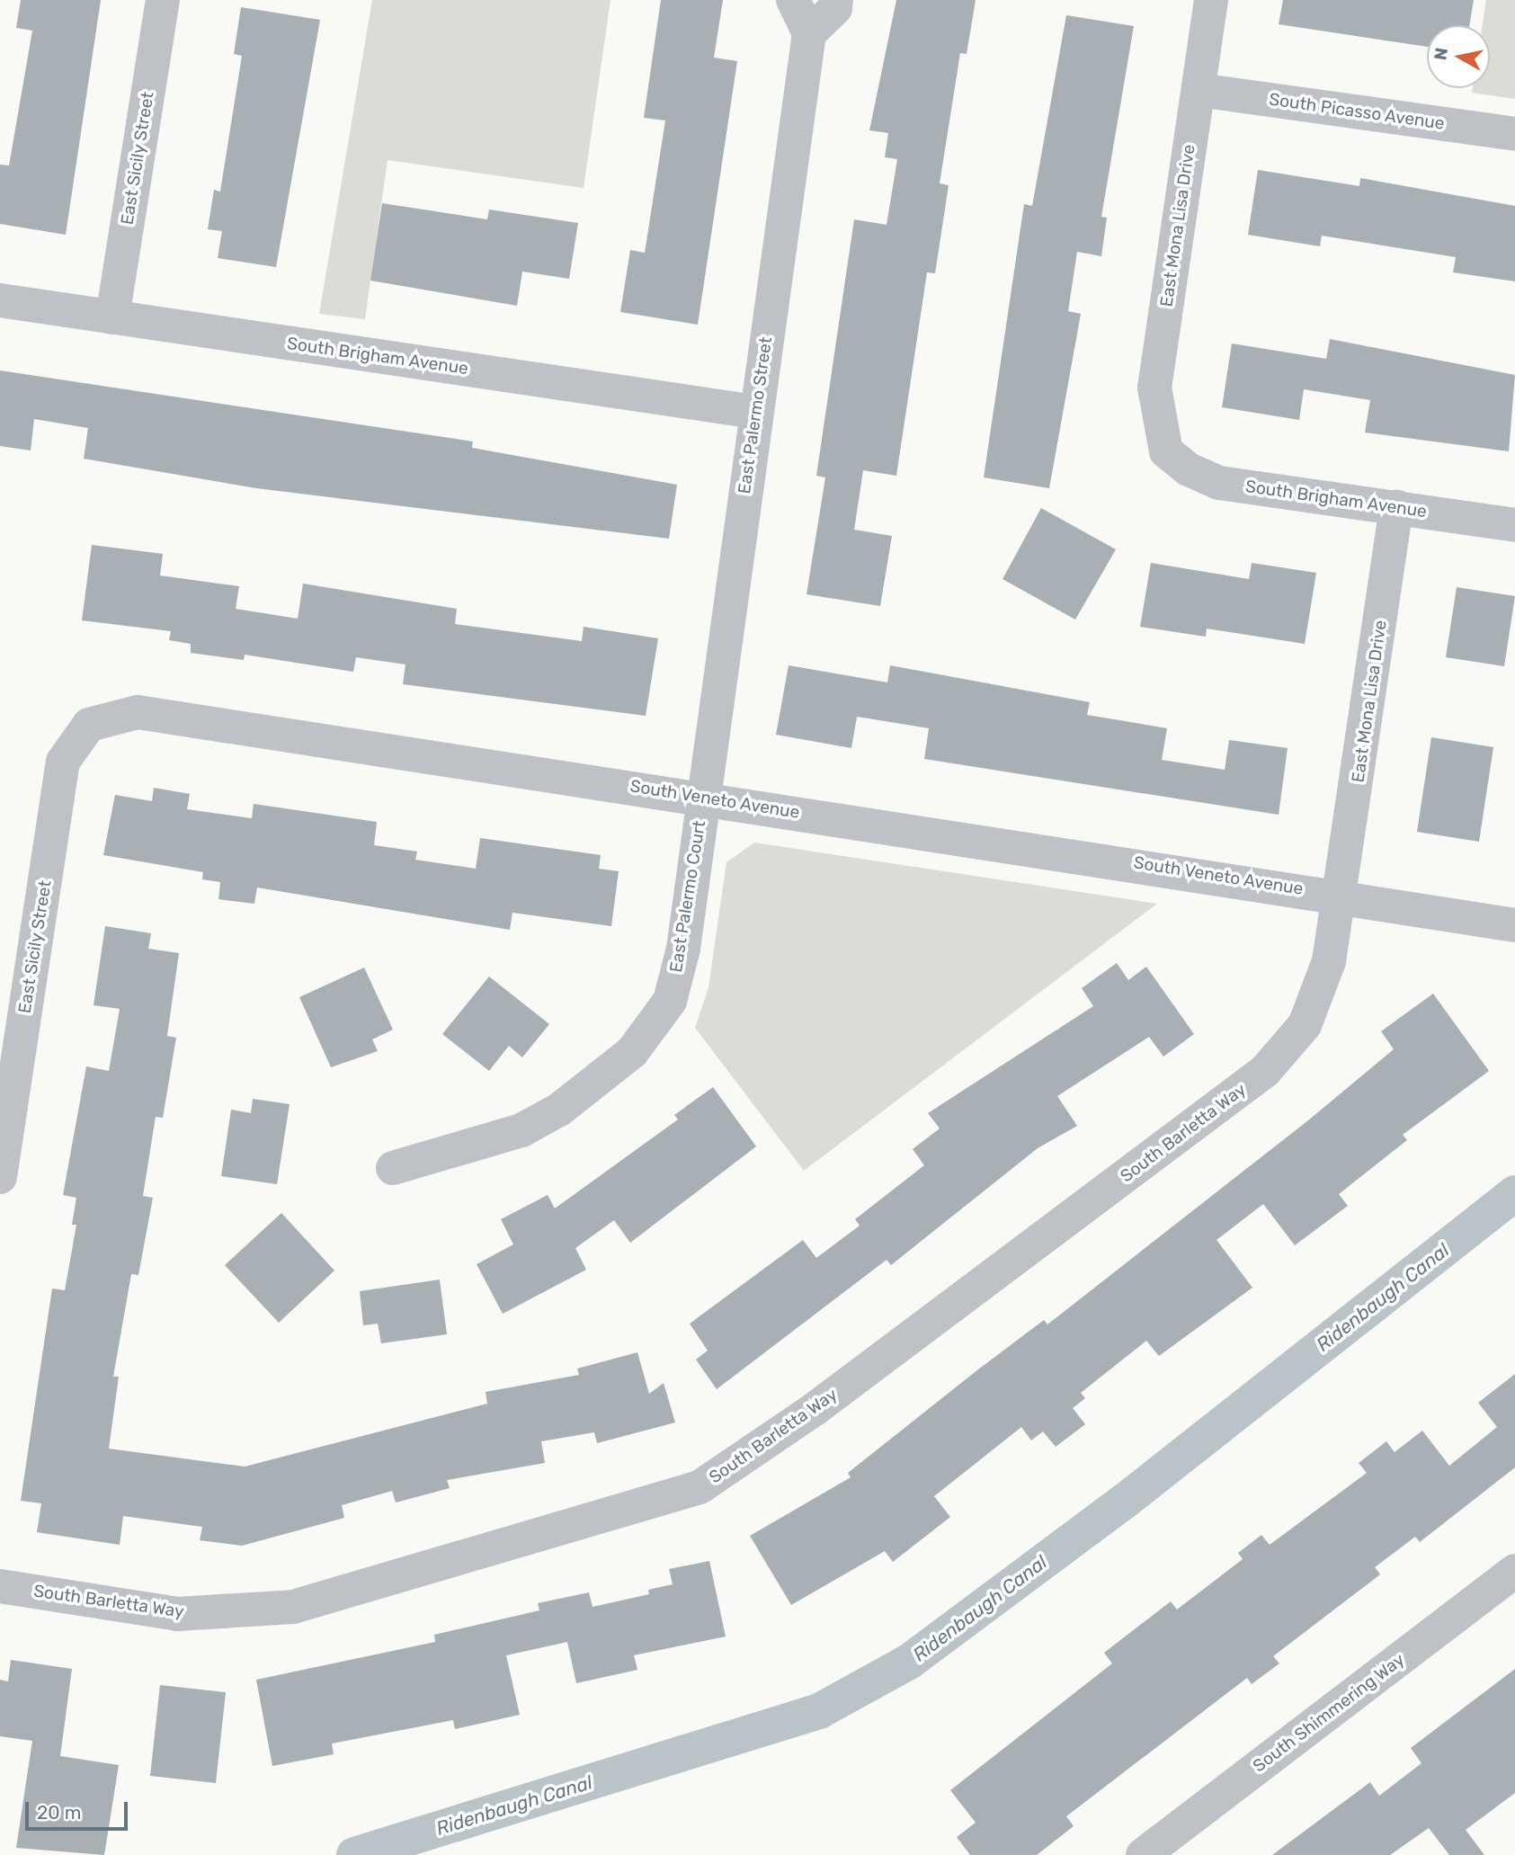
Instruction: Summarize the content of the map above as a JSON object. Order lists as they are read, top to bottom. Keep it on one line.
{"streets":{"street":["South Picasso Avenue","East Sicily Street","East Mona Lisa Drive","South Brigham Avenue","East Palermo Street","South Veneto Avenue","East Palermo Court","South Barletta Way","South Shimmering Way"]},"crossings":[["South Picasso Avenue","East Mona Lisa Drive"],["East Sicily Street","South Brigham Avenue"],["East Sicily Street","South Veneto Avenue"],["East Mona Lisa Drive","South Brigham Avenue"],["East Mona Lisa Drive","South Veneto Avenue"],["East Mona Lisa Drive","South Barletta Way"],["South Brigham Avenue","East Palermo Street"],["East Palermo Street","South Veneto Avenue"],["East Palermo Street","East Palermo Court"],["South Veneto Avenue","East Palermo Court"],["South Veneto Avenue","South Barletta Way"]],"water":["Ridenbaugh Canal"],"scale_bar":"20 m","north":"left"}
